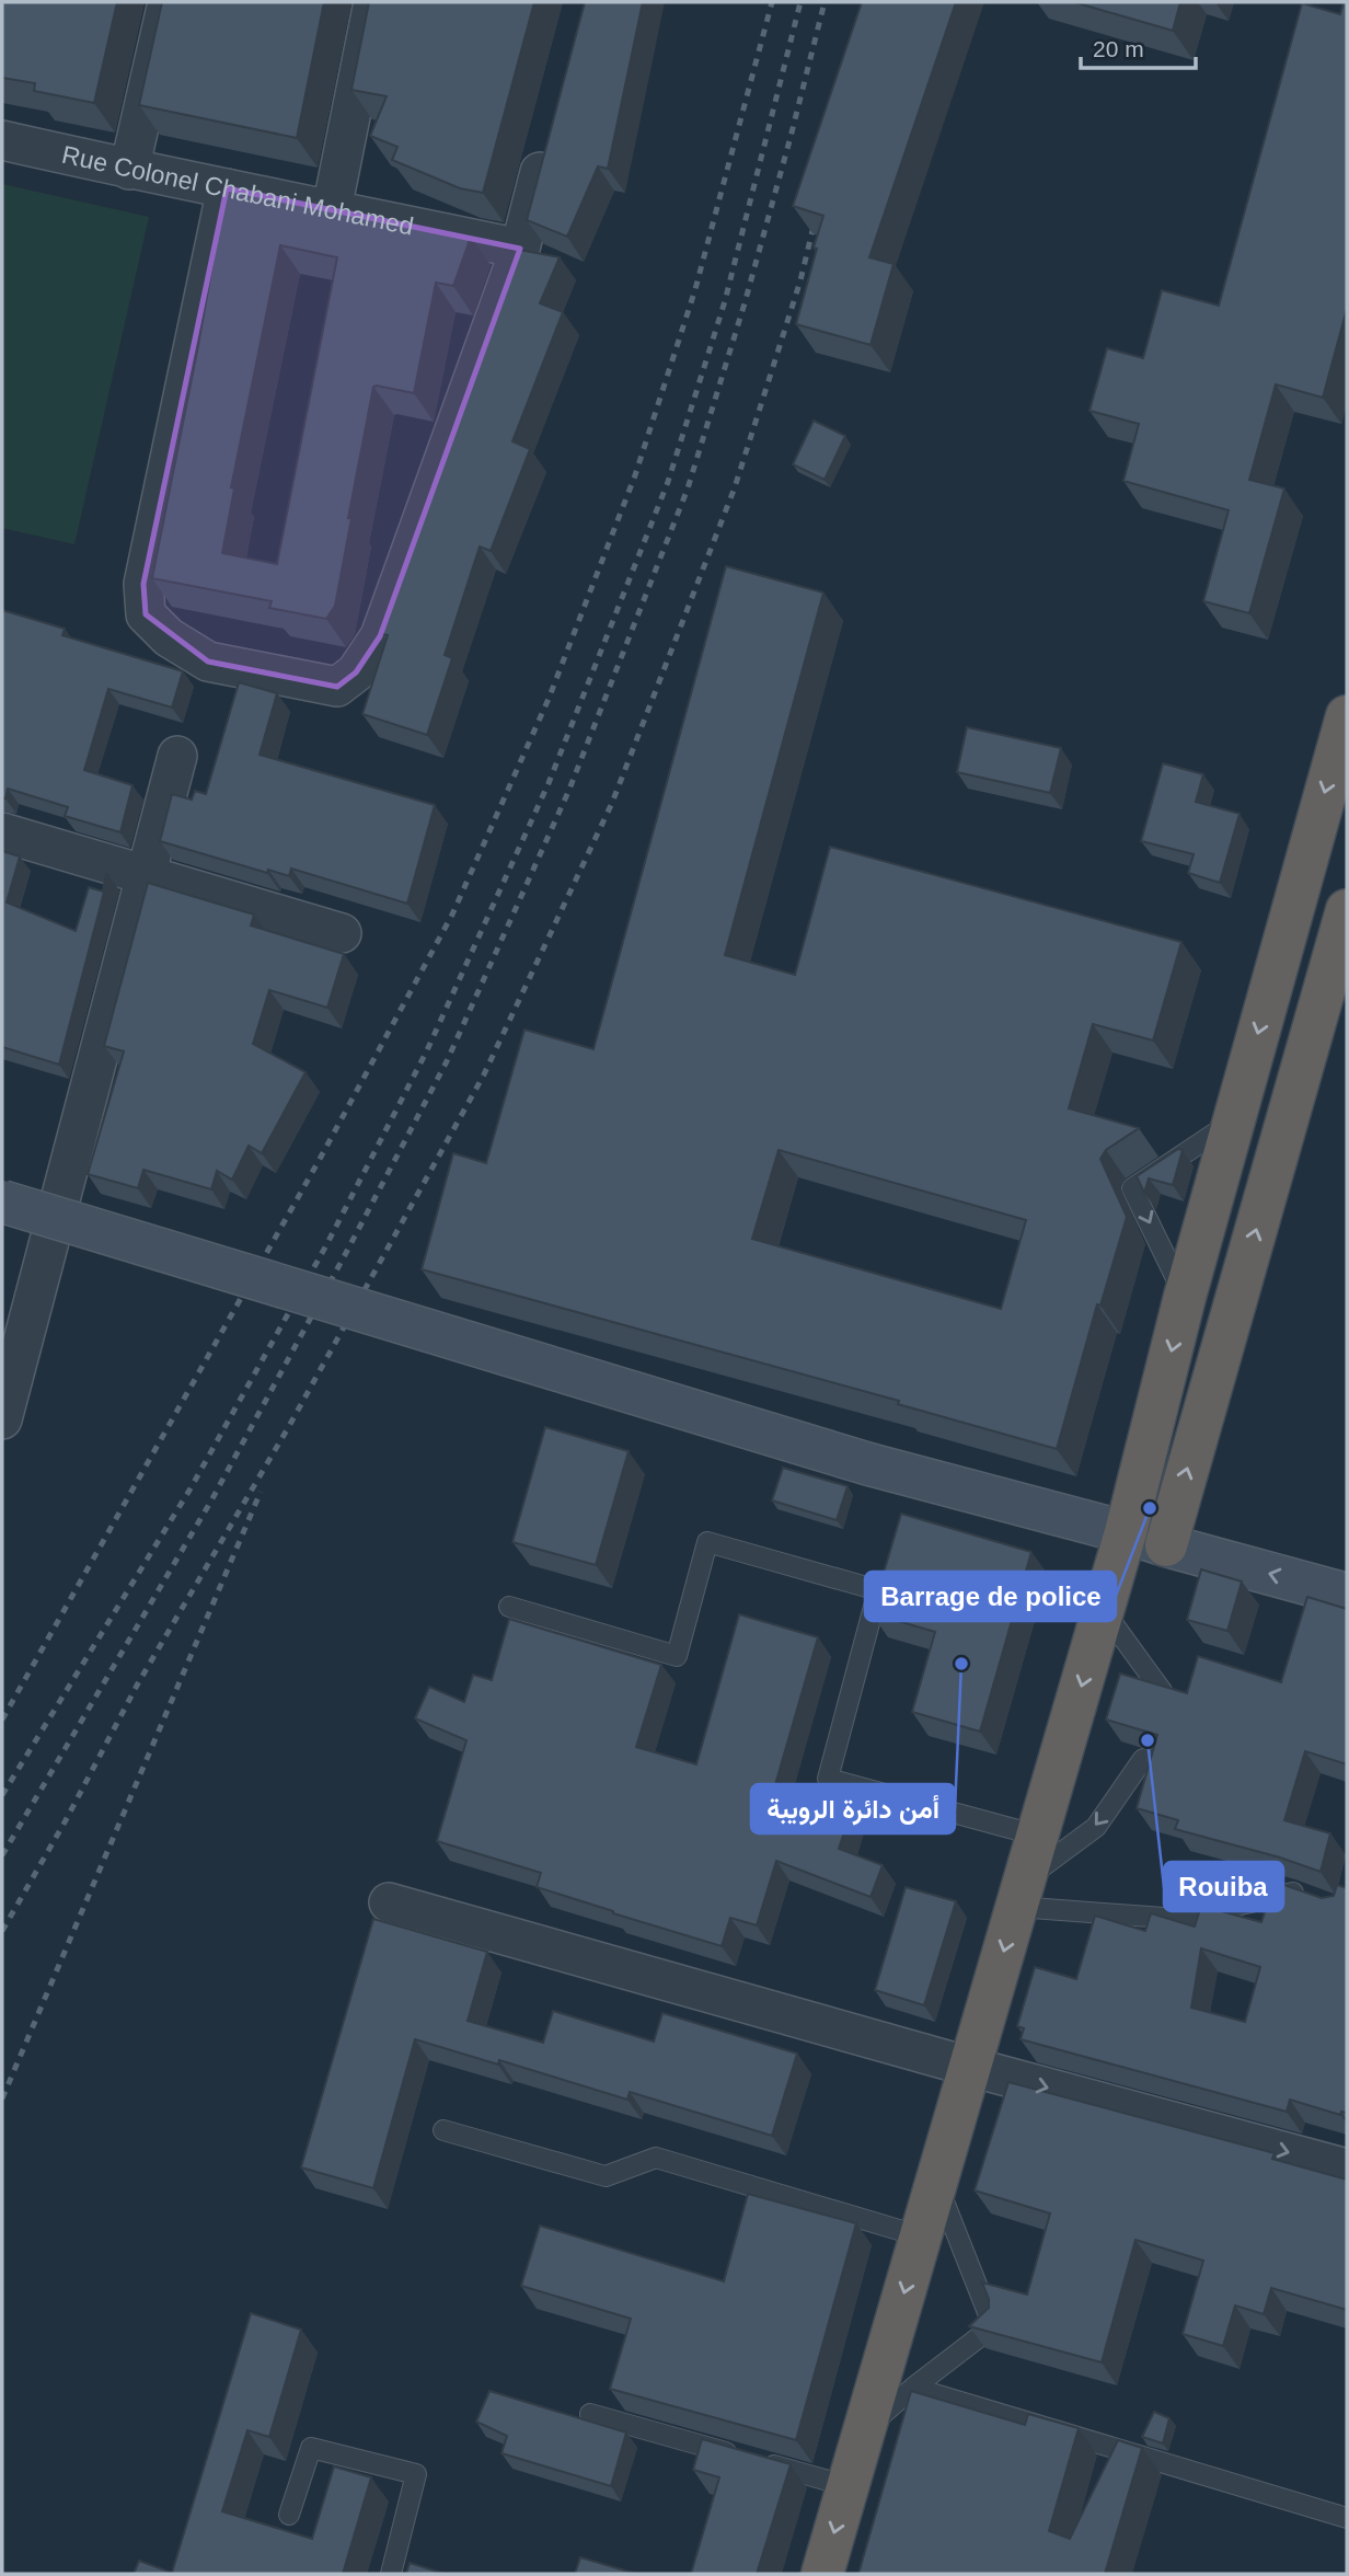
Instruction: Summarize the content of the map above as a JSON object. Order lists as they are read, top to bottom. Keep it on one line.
{"streets":{"street":["Rue Colonel Chabani Mohamed"]},"places":["Barrage de police","أمن دائرة الرويبة","Rouiba"],"scale_bar":"20 m"}
